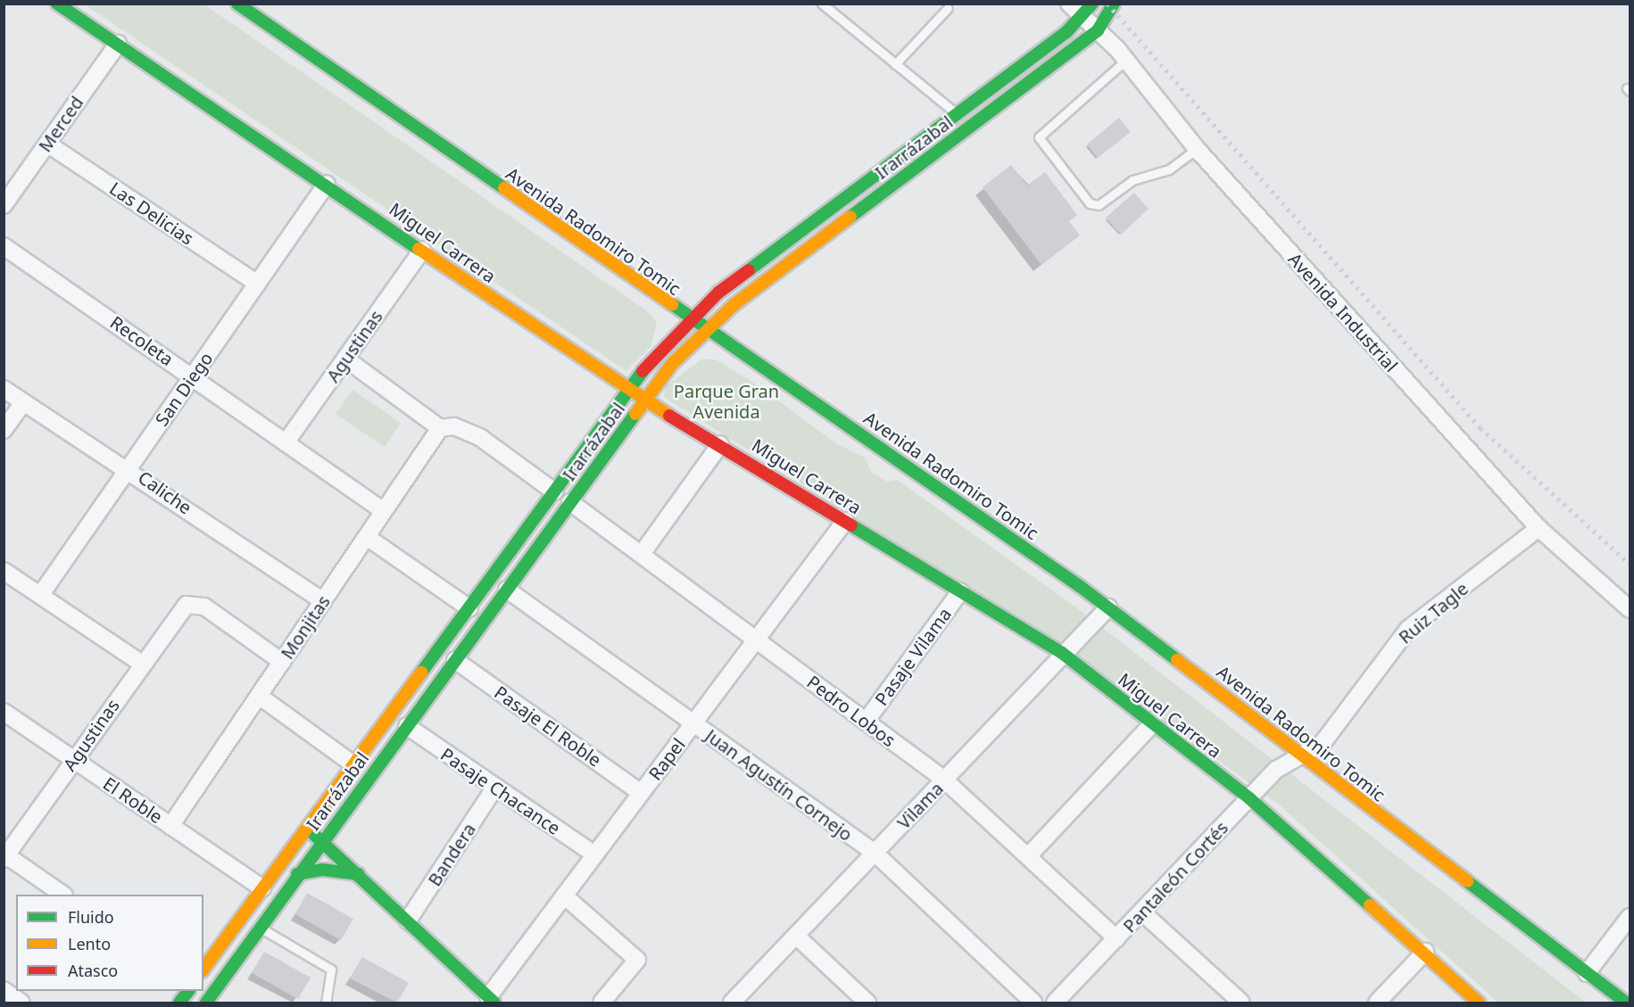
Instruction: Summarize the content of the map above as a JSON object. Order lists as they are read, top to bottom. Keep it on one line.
{"streets":{"main road":["Irarrázabal","Avenida Radomiro Tomic","Miguel Carrera"],"street":["Merced","Las Delicias","Avenida Industrial","Recoleta","Agustinas","San Diego","Caliche","Ruiz Tagle","Monjitas","Pasaje Vilama","Pedro Lobos","Pasaje El Roble","Rapel","Juan Agustín Cornejo","Pasaje Chacance","El Roble","Vilama","Bandera","Pantaleón Cortés"]},"crossings":[["Merced","Las Delicias"],["Merced","Miguel Carrera"],["Irarrázabal","Avenida Radomiro Tomic"],["Irarrázabal","Miguel Carrera"],["Irarrázabal","Avenida Industrial"],["Irarrázabal","Pedro Lobos"],["Irarrázabal","Pasaje El Roble"],["Irarrázabal","Juan Agustín Cornejo"],["Irarrázabal","Pasaje Chacance"],["Irarrázabal","El Roble"],["Las Delicias","San Diego"],["Avenida Radomiro Tomic","Ruiz Tagle"],["Avenida Radomiro Tomic","Vilama"],["Avenida Radomiro Tomic","Pantaleón Cortés"],["Miguel Carrera","Agustinas"],["Miguel Carrera","San Diego"],["Miguel Carrera","Pasaje Vilama"],["Miguel Carrera","Rapel"],["Miguel Carrera","Vilama"],["Miguel Carrera","Pantaleón Cortés"],["Avenida Industrial","Ruiz Tagle"],["Recoleta","Agustinas"],["Recoleta","San Diego"],["Recoleta","Monjitas"],["Agustinas","Monjitas"],["Agustinas","El Roble"],["San Diego","Caliche"],["Caliche","Monjitas"],["Ruiz Tagle","Pantaleón Cortés"],["Monjitas","El Roble"],["Pasaje Vilama","Pedro Lobos"],["Pedro Lobos","Rapel"],["Pedro Lobos","Vilama"],["Pedro Lobos","Pantaleón Cortés"],["Pasaje El Roble","Rapel"],["Rapel","Juan Agustín Cornejo"],["Rapel","Pasaje Chacance"],["Juan Agustín Cornejo","Vilama"],["Pasaje Chacance","Bandera"]],"parks":["Parque Gran Avenida"],"legend":["Fluido","Lento","Atasco"]}
